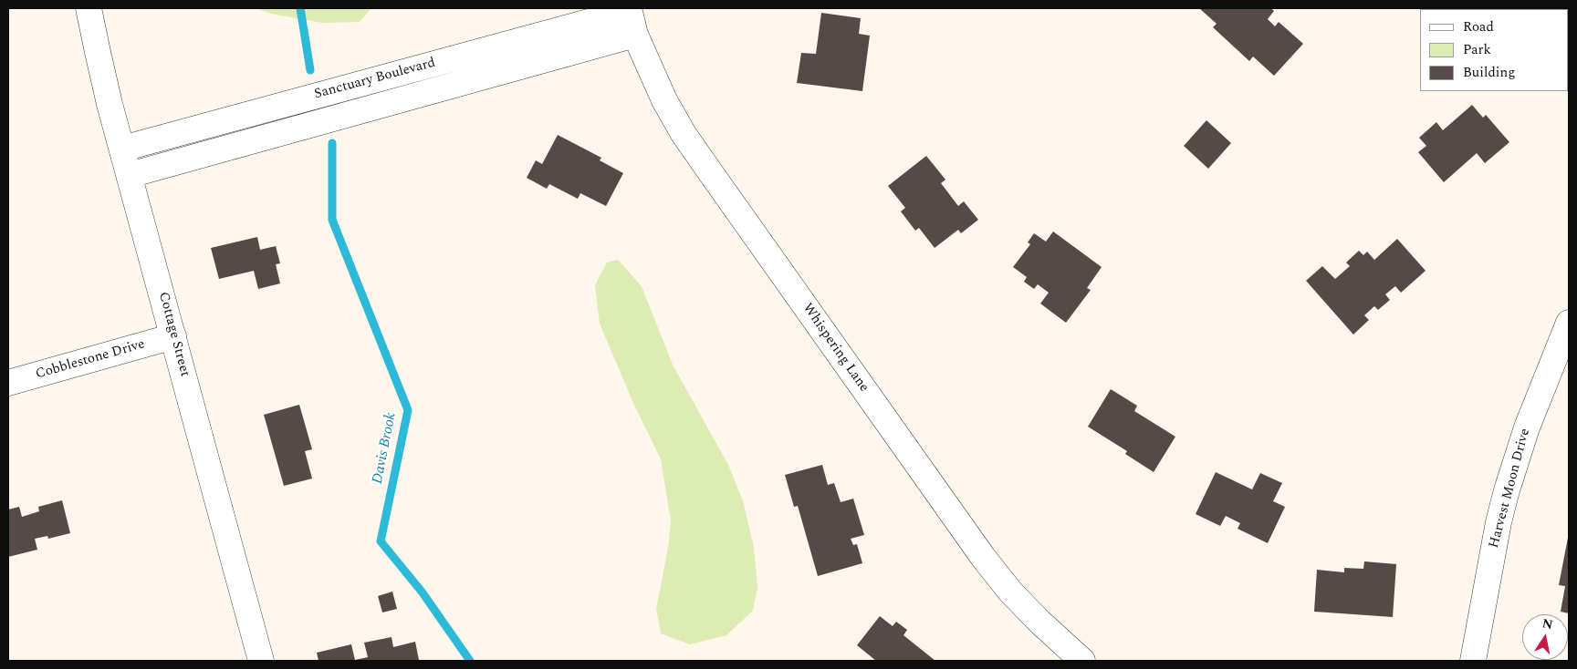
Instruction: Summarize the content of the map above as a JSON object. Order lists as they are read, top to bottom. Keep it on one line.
{"streets":{"street":["Sanctuary Boulevard","Cottage Street","Whispering Lane","Cobblestone Drive","Harvest Moon Drive"]},"crossings":[["Sanctuary Boulevard","Cottage Street"],["Sanctuary Boulevard","Whispering Lane"],["Cottage Street","Cobblestone Drive"]],"water":["Davis Brook"],"legend":["Road","Park","Building"],"north":"top"}
